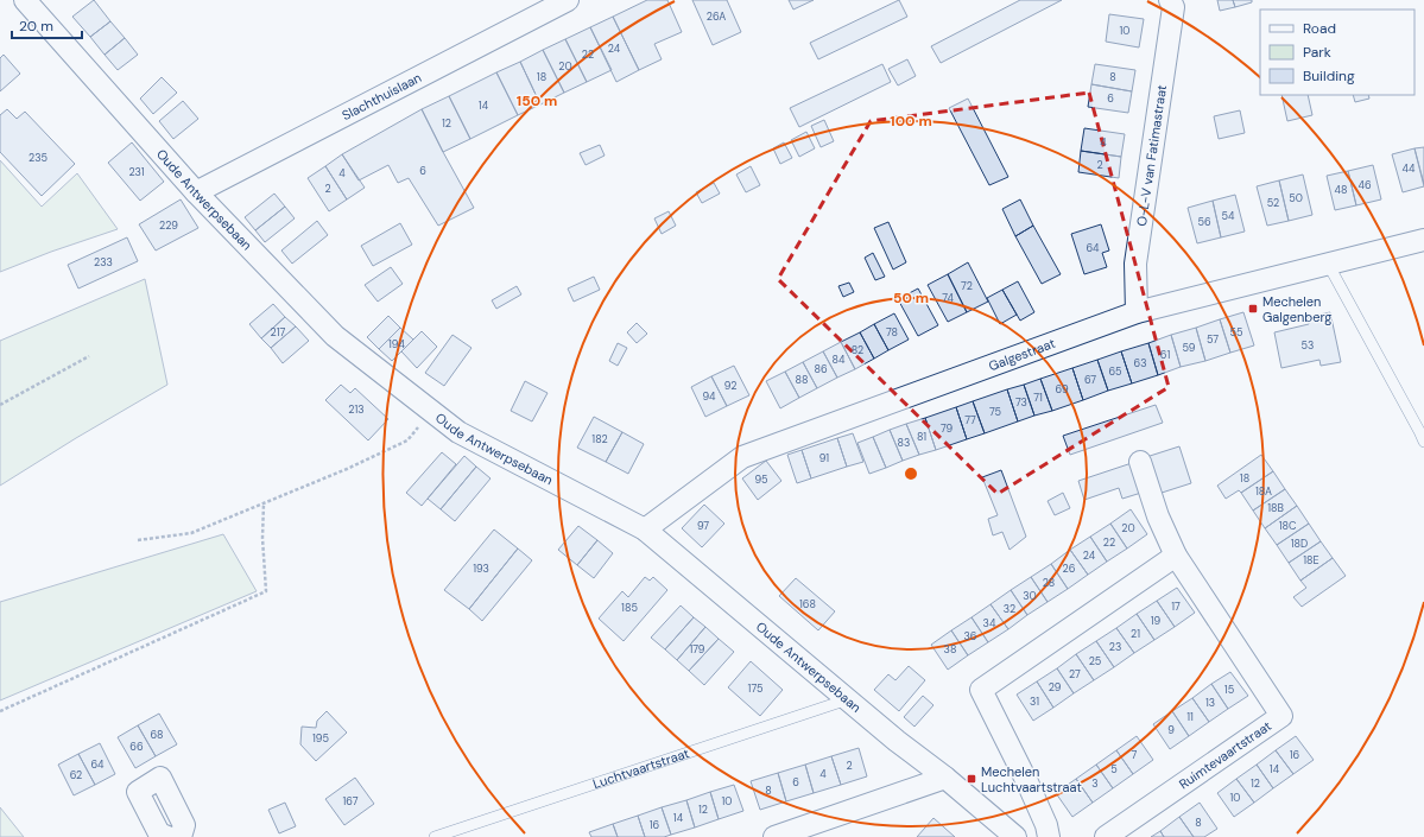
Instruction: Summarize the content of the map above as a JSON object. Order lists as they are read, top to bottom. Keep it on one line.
{"streets":{"street":["Slachthuislaan","O-L-V van Fatimastraat","Oude Antwerpsebaan","Galgestraat","Ruimtevaartstraat"],"lane":["Luchtvaartstraat"]},"crossings":[["Slachthuislaan","Oude Antwerpsebaan"],["O-L-V van Fatimastraat","Galgestraat"],["Oude Antwerpsebaan","Galgestraat"],["Oude Antwerpsebaan","Luchtvaartstraat"]],"places":{"transit":["Mechelen Galgenberg","Mechelen Luchtvaartstraat"]},"house_numbers":["26A","10","24","22","20","18","8","6","14","12","4","235","2","44","6","231","4","46","2","48","50","52","54","56","229","64","233","72","74","217","78","55","57","194","53","59","82","61","84","63","86","65","88","67","92","69","94","71","73","213","75","77","79","81","182","83","91","18","95","18A","18B","97","18C","20","22","18D","24","18E","193","26","28","30","168","17","185","32","19","34","21","36","23","179","38","25","27","29","175","15","31","13","11","9","68","195","66","7","16","64","2","5","14","4","62","6","3","12","8","10","167","10","12","14","8","16"],"legend":["Road","Park","Building"],"scale_bar":"20 m","rings":["150 m","100 m","50 m"]}
